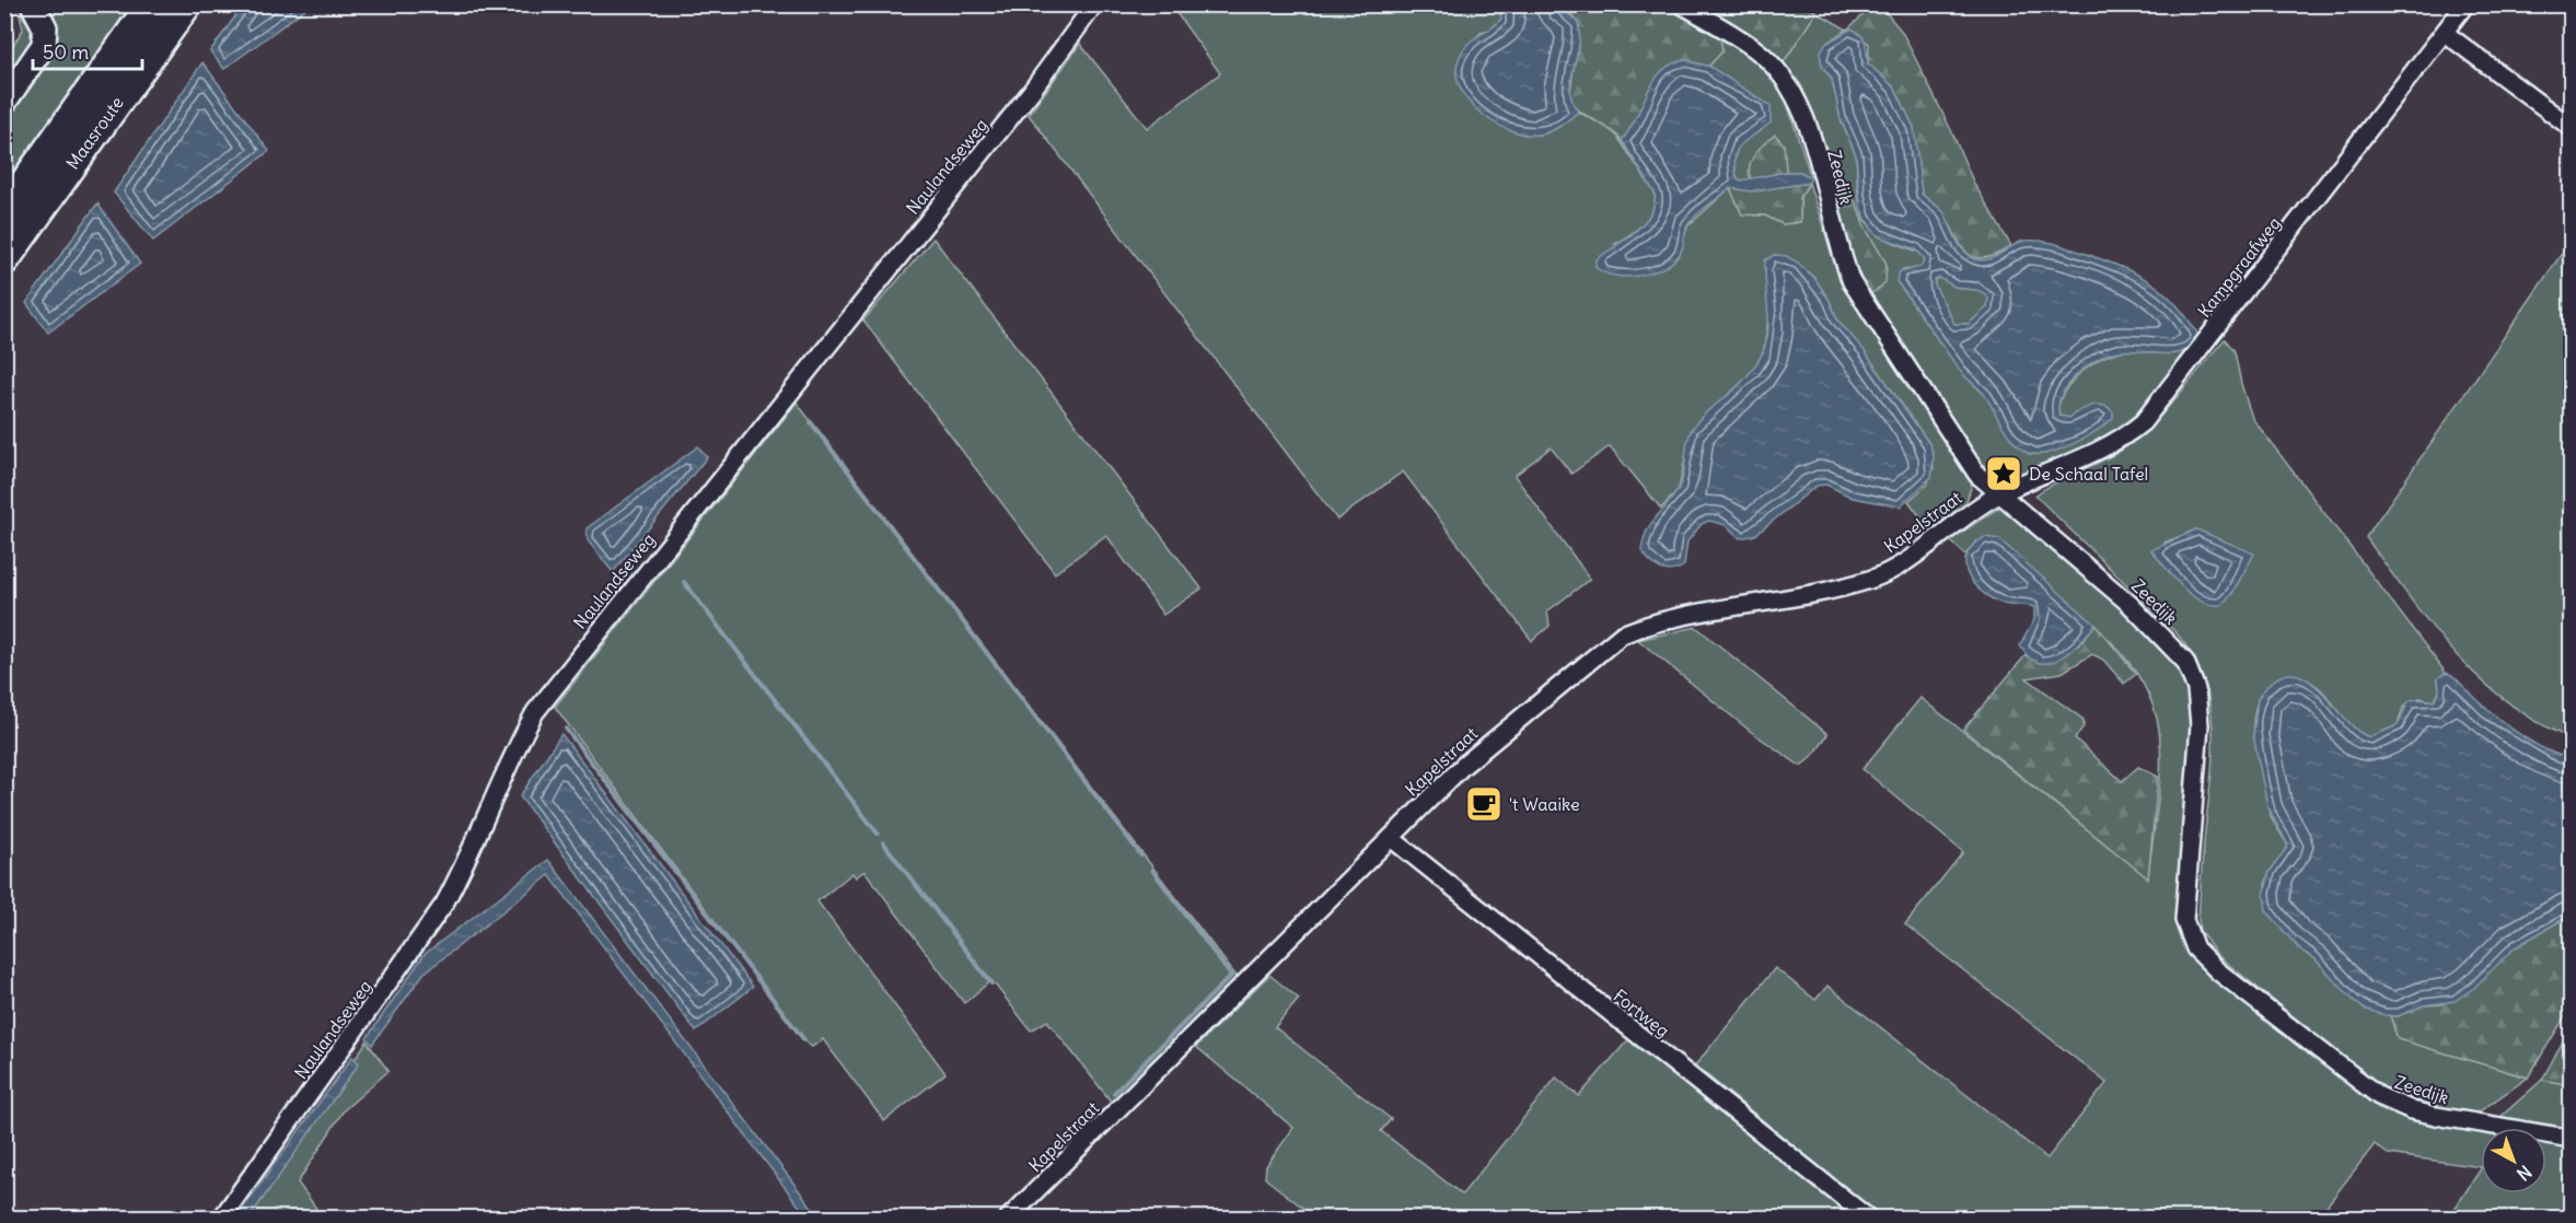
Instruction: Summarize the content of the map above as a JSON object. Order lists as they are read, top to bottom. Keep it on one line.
{"streets":{"highway":["Maasroute"],"street":["Naulandseweg","Zeedijk","Kampgraafweg","Kapelstraat","Fortweg"]},"crossings":[["Zeedijk","Kampgraafweg"],["Zeedijk","Kapelstraat"],["Kampgraafweg","Kapelstraat"],["Kapelstraat","Fortweg"]],"places":{"place":["De Schaal Tafel"],"cafe":["'t Waaike"]},"scale_bar":"50 m","north":"bottom right"}
